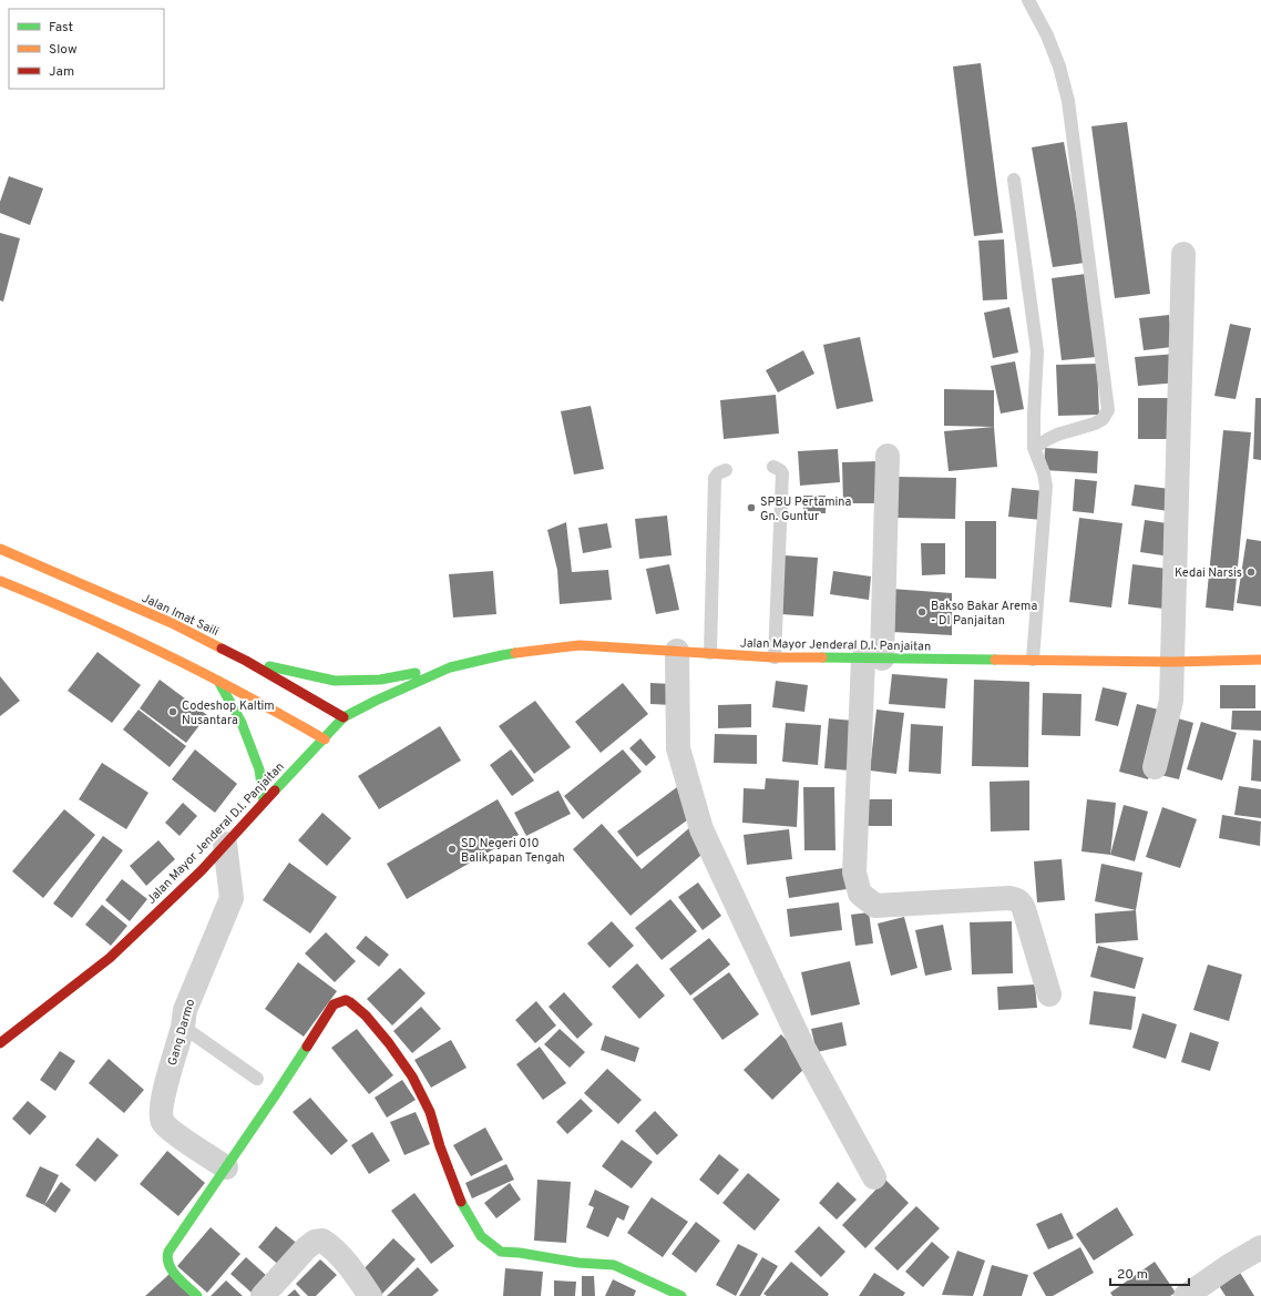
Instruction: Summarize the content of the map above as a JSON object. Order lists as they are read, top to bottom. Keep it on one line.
{"streets":{"main road":["Jalan Imat Saili","Jalan Mayor Jenderal D.I. Panjaitan"],"street":["Gang Darmo"]},"crossings":[["Jalan Imat Saili","Jalan Mayor Jenderal D.I. Panjaitan"],["Jalan Mayor Jenderal D.I. Panjaitan","Gang Darmo"]],"places":["SPBU Pertamina Gn. Guntur","Kedai Narsis","Bakso Bakar Arema - DI Panjaitan","Codeshop Kaltim Nusantara","SD Negeri 010 Balikpapan Tengah"],"legend":["Fast","Slow","Jam"],"scale_bar":"20 m"}
